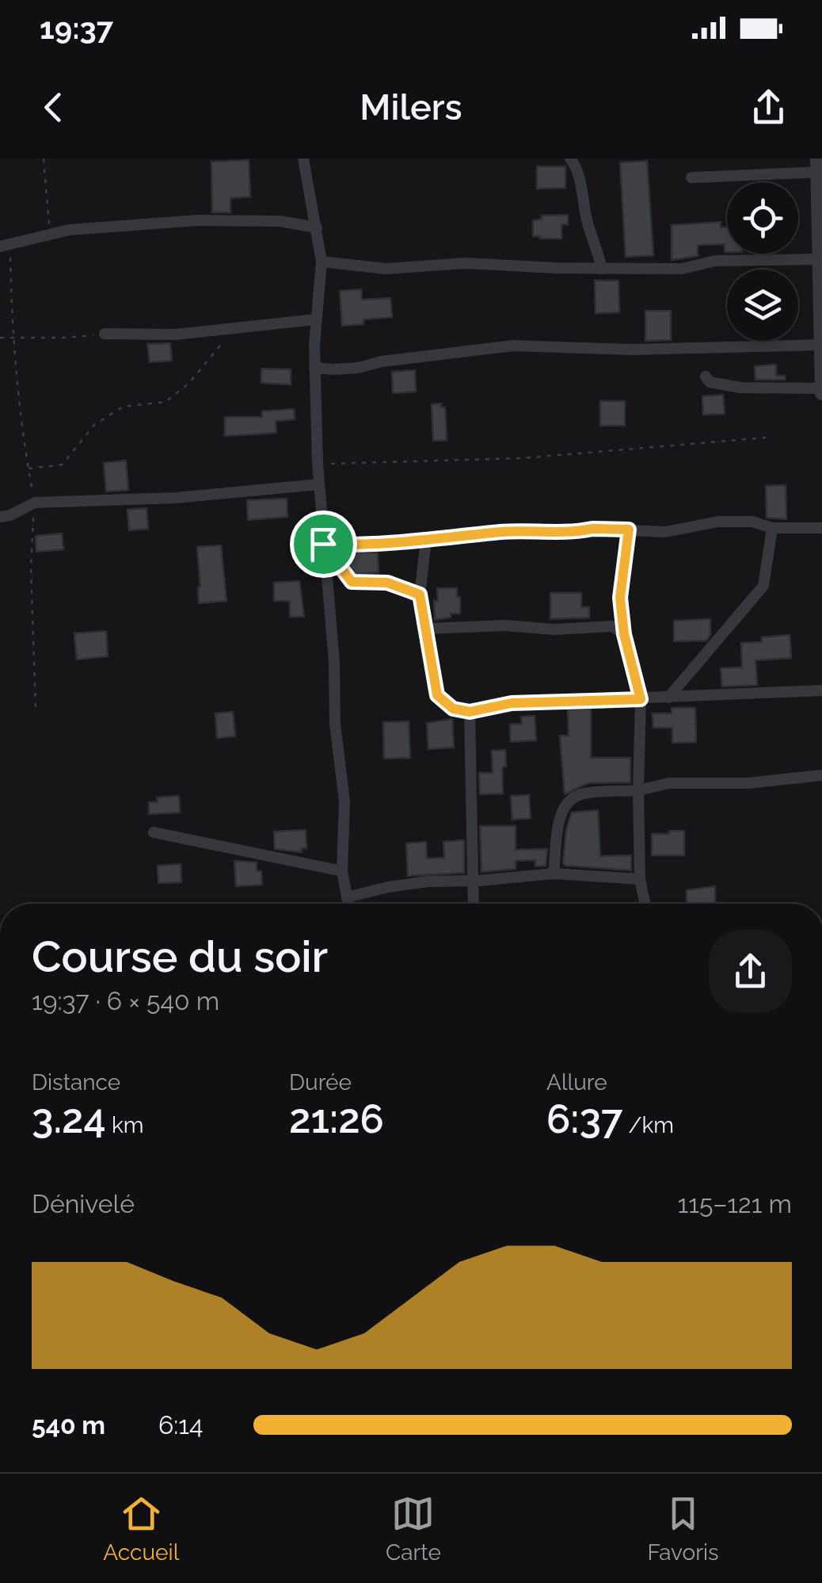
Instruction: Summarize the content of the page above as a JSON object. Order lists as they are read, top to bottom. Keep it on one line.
{"page":{"status":"19:37","header":"Milers","heading":["Course du soir","19:37 · 6 × 540 m"],"stats":[["Distance","3.24 km"],["Durée","21:26"],["Allure","6:37 /km"]],"chart":["Dénivelé","115–121 m"],"list":[{"name":"540 m","note":"6:14"}],"tabs":["Accueil","Carte","Favoris"]}}
